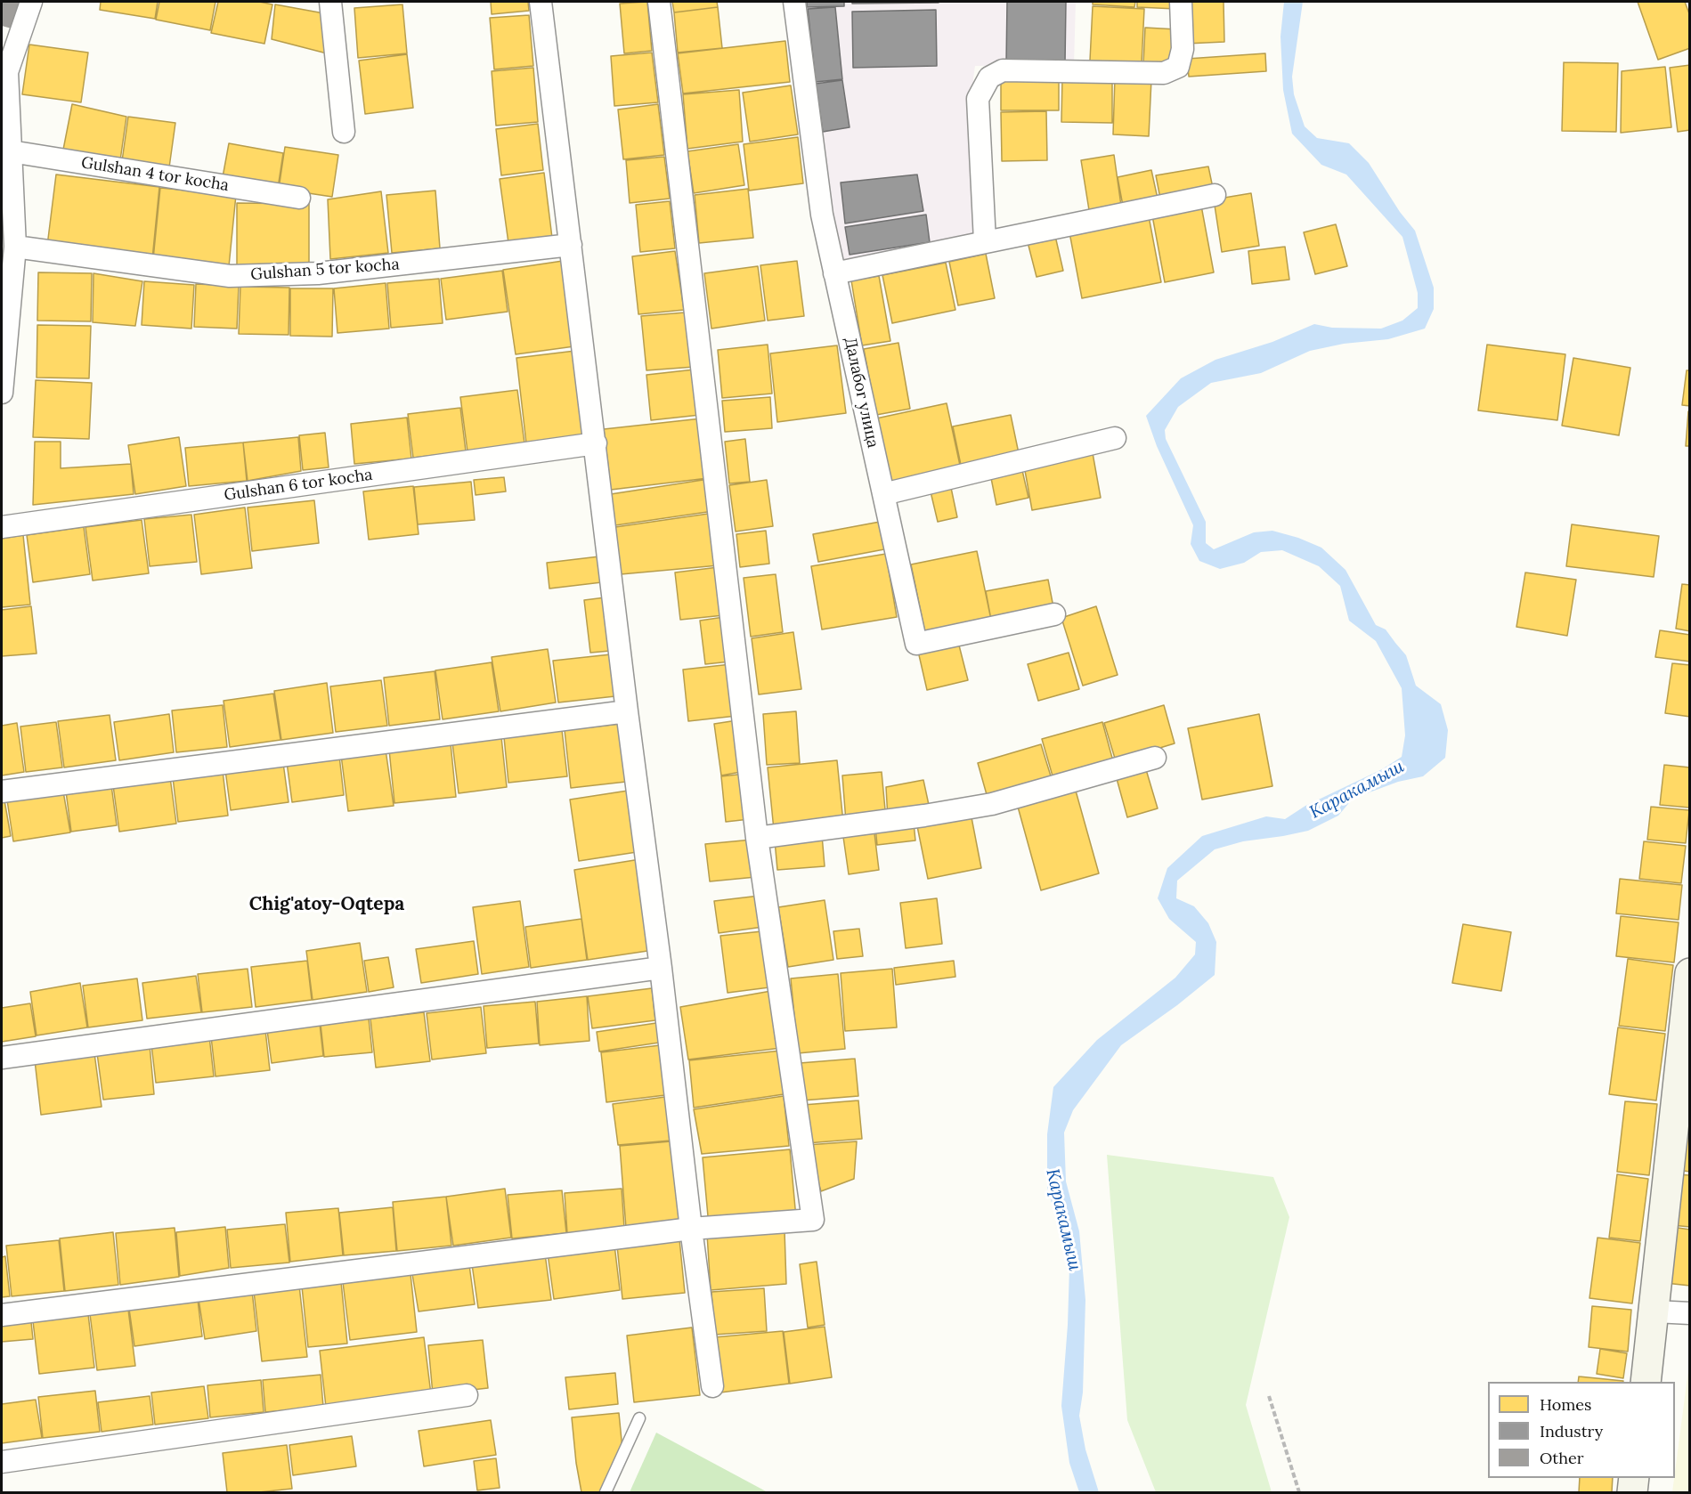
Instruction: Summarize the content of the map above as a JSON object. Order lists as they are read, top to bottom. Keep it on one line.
{"streets":{"street":["Gulshan 4 tor kocha","Gulshan 5 tor kocha","Далабог улица","Gulshan 6 tor kocha"]},"districts":["Chig'atoy-Oqtepa"],"water":["Каракамыш"],"legend":["Homes","Industry","Other"]}
